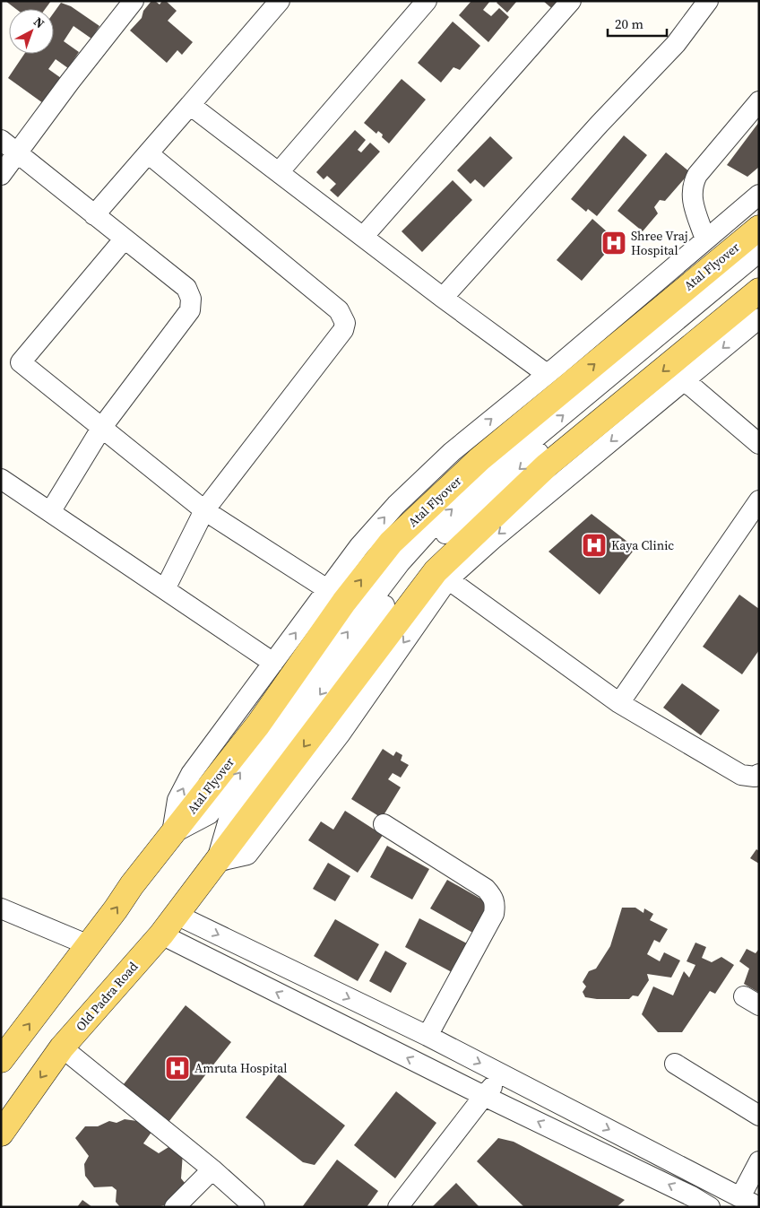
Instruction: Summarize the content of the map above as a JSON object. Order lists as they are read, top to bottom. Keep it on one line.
{"streets":{"main road":["Atal Flyover","Old Padra Road"]},"places":{"hospital":["Shree Vraj Hospital","Kaya Clinic","Amruta Hospital"]},"scale_bar":"20 m","north":"top right"}
